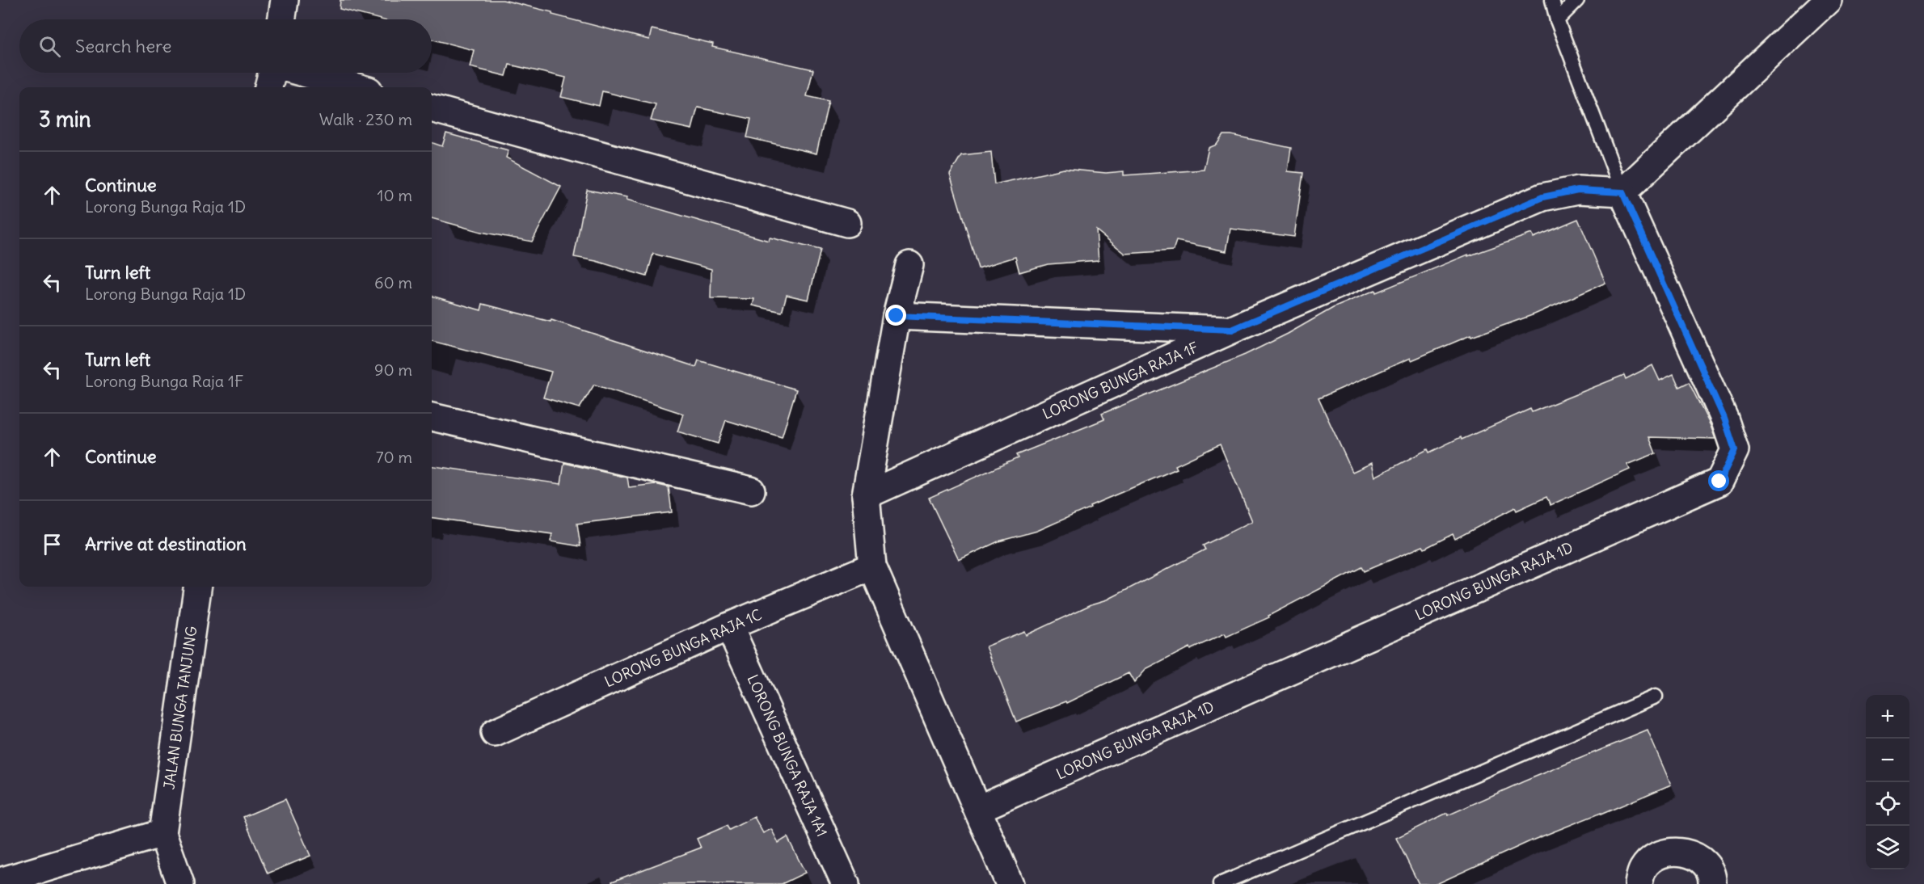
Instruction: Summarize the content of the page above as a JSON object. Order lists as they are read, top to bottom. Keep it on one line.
{"streets":{"street":["LORONG BUNGA RAJA 1F","LORONG BUNGA RAJA 1D","LORONG BUNGA RAJA 1C","JALAN BUNGA TANJUNG","LORONG BUNGA RAJA 1A1"]},"crossings":[["LORONG BUNGA RAJA 1F","LORONG BUNGA RAJA 1D"],["LORONG BUNGA RAJA 1C","LORONG BUNGA RAJA 1A1"]],"page":{"search":"Search here","heading":["3 min","Walk · 230 m"],"list":[["Continue","Lorong Bunga Raja 1D","10 m"],["Turn left","Lorong Bunga Raja 1D","60 m"],["Turn left","Lorong Bunga Raja 1F","90 m"],["Continue","70 m"],"Arrive at destination"],"map_buttons":["+","−"]}}
